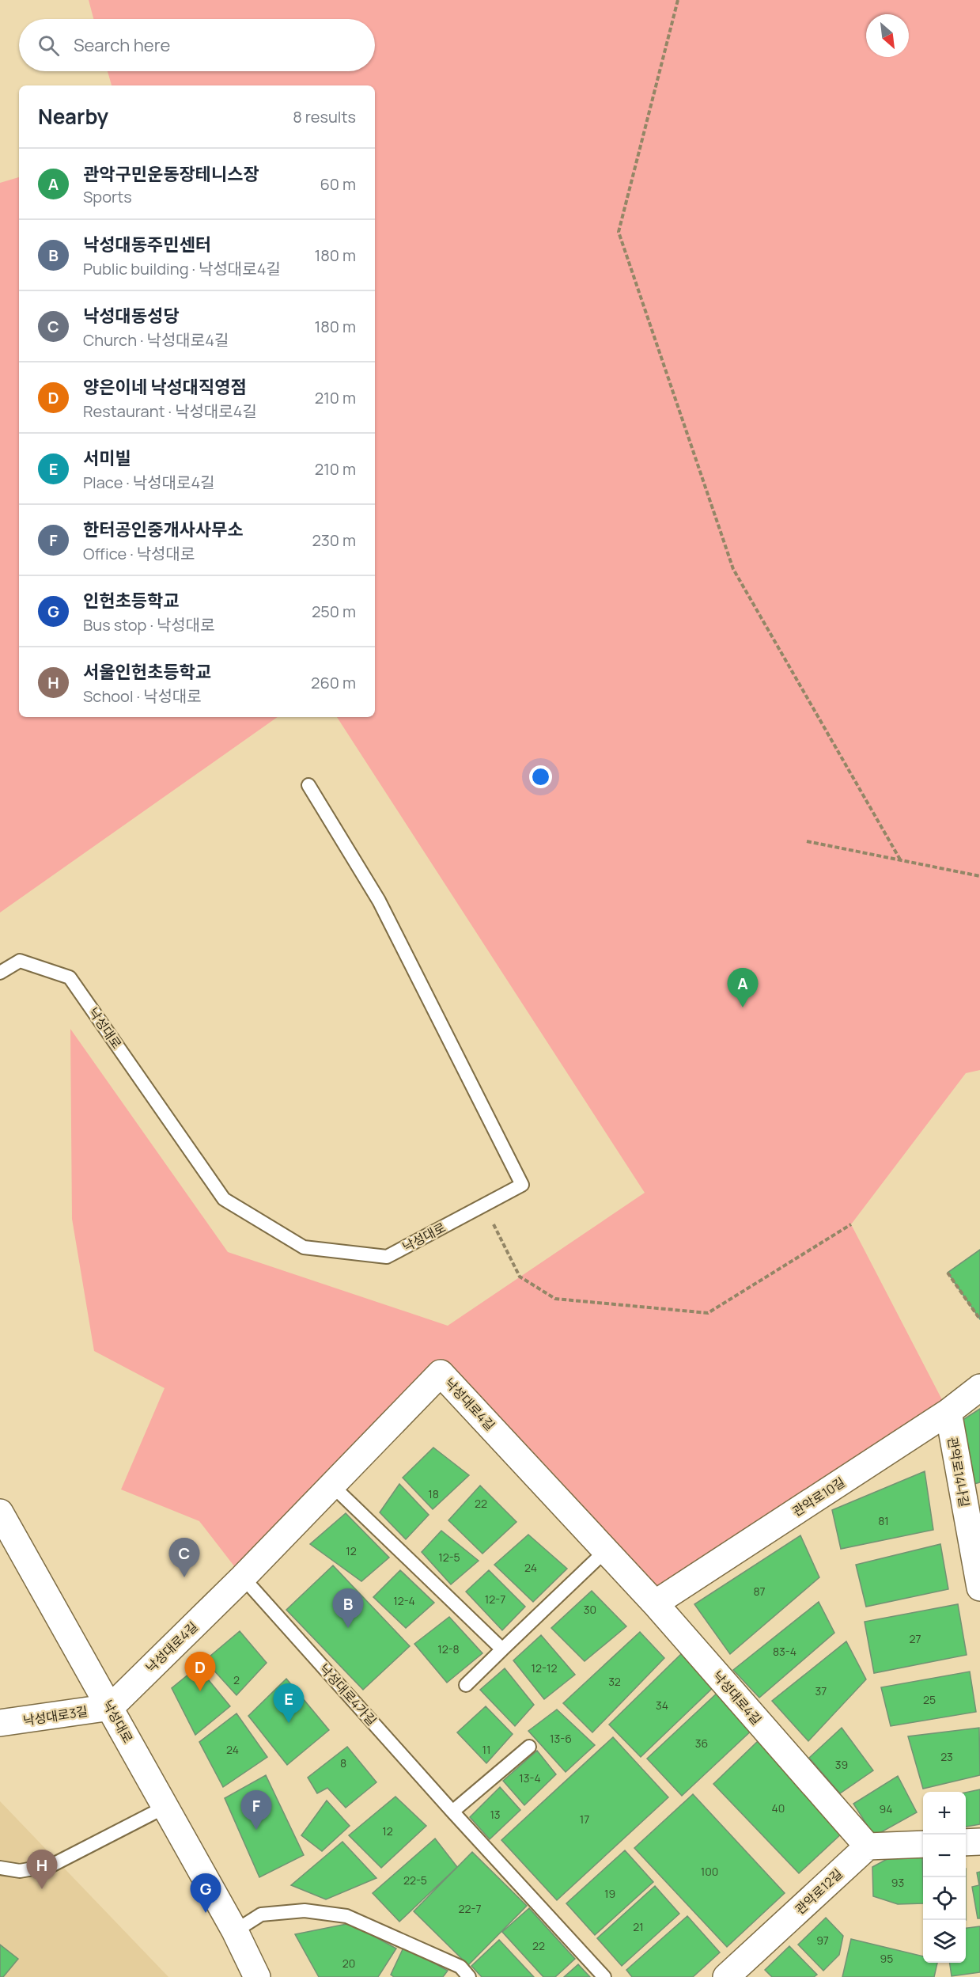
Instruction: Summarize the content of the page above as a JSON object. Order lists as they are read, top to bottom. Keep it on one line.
{"streets":{"street":["낙성대로","낙성대로4길","관악로14나길","관악로10길","낙성대로3길","관악로12길"],"lane":["낙성대로4가길"]},"crossings":[["낙성대로","낙성대로4길"],["낙성대로","낙성대로3길"],["낙성대로4길","관악로10길"],["낙성대로4길","낙성대로4가길"],["낙성대로4길","낙성대로3길"],["낙성대로4길","관악로12길"],["관악로14나길","관악로10길"]],"house_numbers":["18","22","81","12","12-5","24","87","12-7","12-4","30","27","12-8","83-4","12-12","2","32","37","25","34","13-6","36","24","11","23","8","39","13-4","40","94","13","17","12","100","22-5","93","19","22-7","21","97","22","95","20"],"north":"bottom right","page":{"search":"Search here","heading":["Nearby","8 results"],"list":[{"mark":"A","name":"관악구민운동장테니스장","note":"Sports","value":"60 m"},{"mark":"B","name":"낙성대동주민센터","note":"Public building · 낙성대로4길","value":"180 m"},{"mark":"C","name":"낙성대동성당","note":"Church · 낙성대로4길","value":"180 m"},{"mark":"D","name":"양은이네 낙성대직영점","note":"Restaurant · 낙성대로4길","value":"210 m"},{"mark":"E","name":"서미빌","note":"Place · 낙성대로4길","value":"210 m"},{"mark":"F","name":"한터공인중개사사무소","note":"Office · 낙성대로","value":"230 m"},{"mark":"G","name":"인헌초등학교","note":"Bus stop · 낙성대로","value":"250 m"},{"mark":"H","name":"서울인헌초등학교","note":"School · 낙성대로","value":"260 m"}],"pins":["A","C","B","D","E","F","H","G"],"map_buttons":["+","−"]}}
